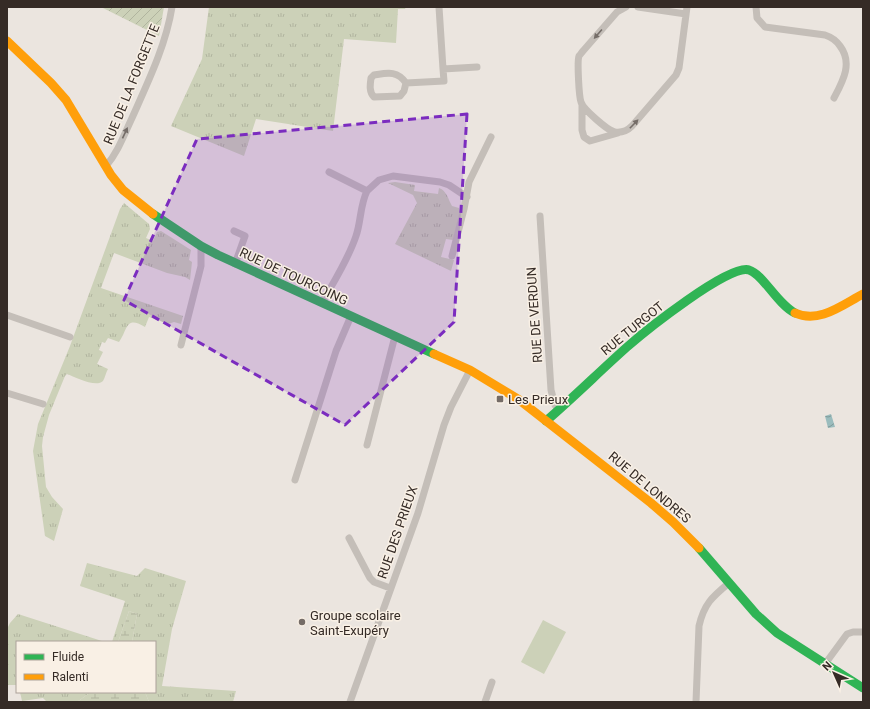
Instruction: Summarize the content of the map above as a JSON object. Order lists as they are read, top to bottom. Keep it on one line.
{"streets":{"main road":["RUE DE TOURCOING","RUE TURGOT","RUE DE LONDRES"],"street":["RUE DE LA FORGETTE","RUE DE VERDUN","RUE DES PRIEUX"]},"crossings":[["RUE DE LA FORGETTE","RUE DE TOURCOING"],["RUE DE TOURCOING","RUE TURGOT"],["RUE DE TOURCOING","RUE DE LONDRES"],["RUE DE TOURCOING","RUE DES PRIEUX"],["RUE DE VERDUN","RUE TURGOT"],["RUE TURGOT","RUE DE LONDRES"]],"one_way":["RUE DE LA FORGETTE"],"places":{"transit":["Les Prieux"],"other":["Groupe scolaire Saint-Exupéry"]},"legend":["Fluide","Ralenti"],"north":"top left"}
